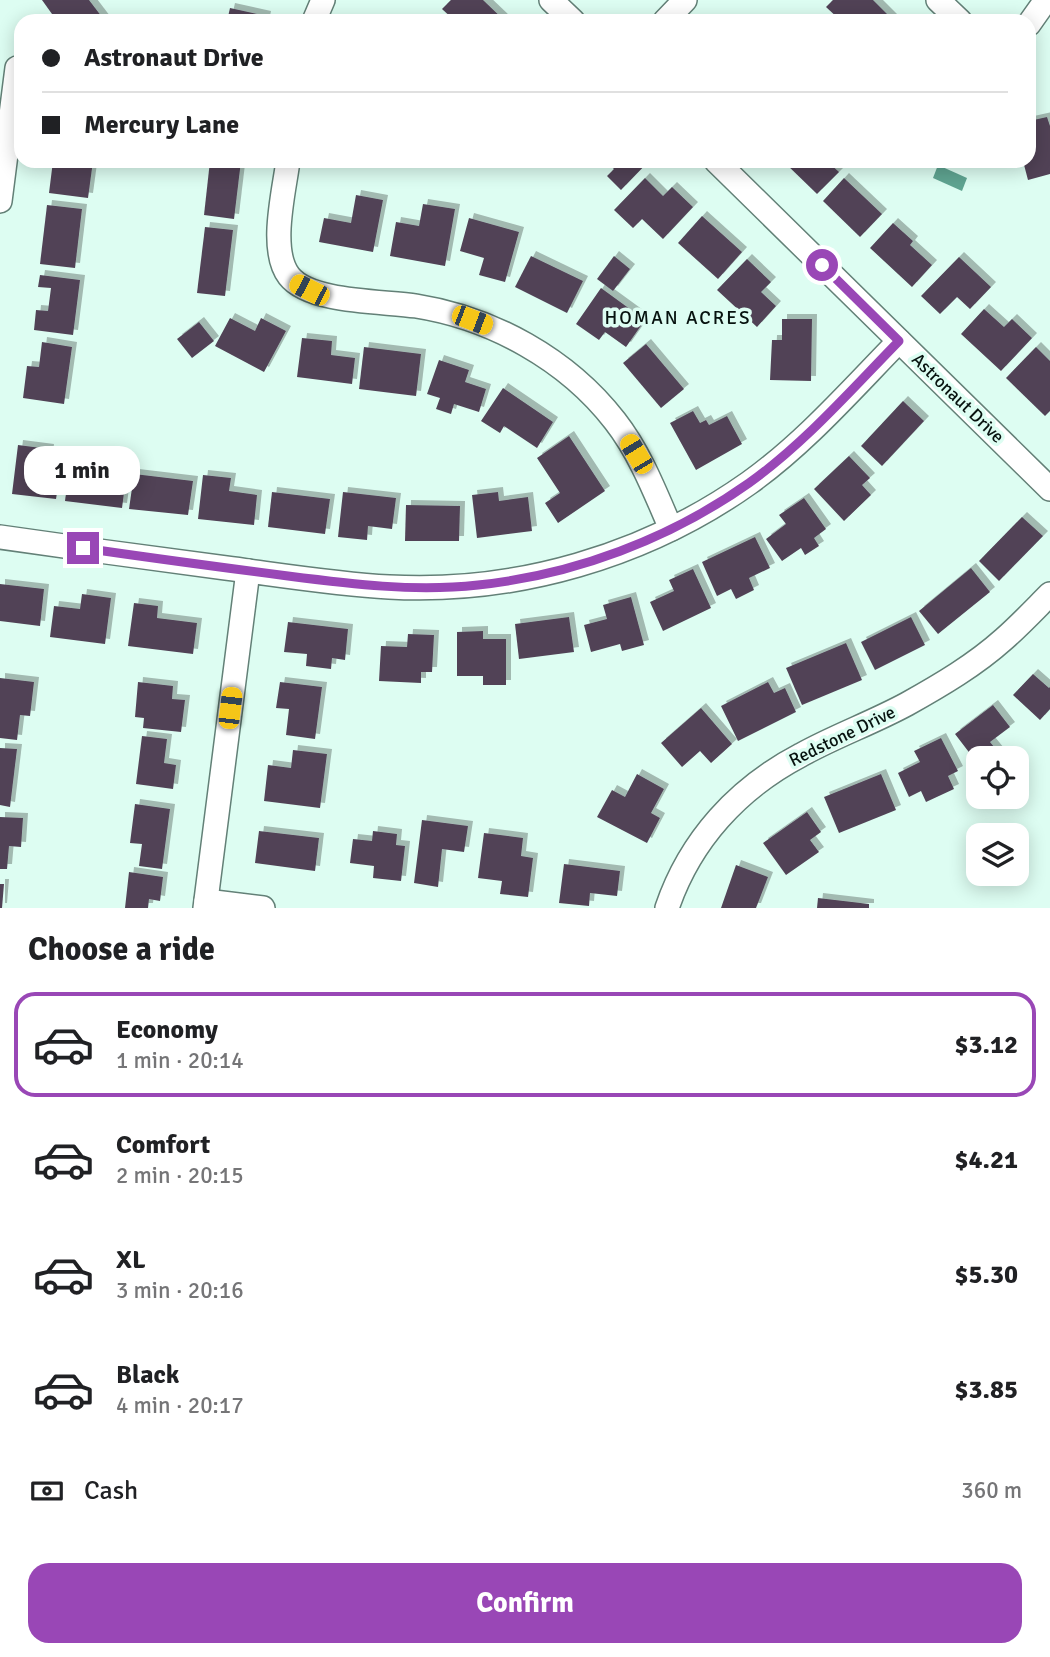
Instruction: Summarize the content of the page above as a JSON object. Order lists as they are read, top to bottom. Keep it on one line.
{"streets":{"street":["Astronaut Drive","Redstone Drive"]},"districts":["HOMAN ACRES"],"page":{"banner":["Astronaut Drive","Mercury Lane"],"bubble":"1 min","heading":"Choose a ride","list":[{"name":"Economy","note":"1 min · 20:14","value":"$3.12"},{"name":"Comfort","note":"2 min · 20:15","value":"$4.21"},{"name":"XL","note":"3 min · 20:16","value":"$5.30"},{"name":"Black","note":"4 min · 20:17","value":"$3.85"}],"pay":["Cash","360 m"],"buttons":"Confirm"}}
